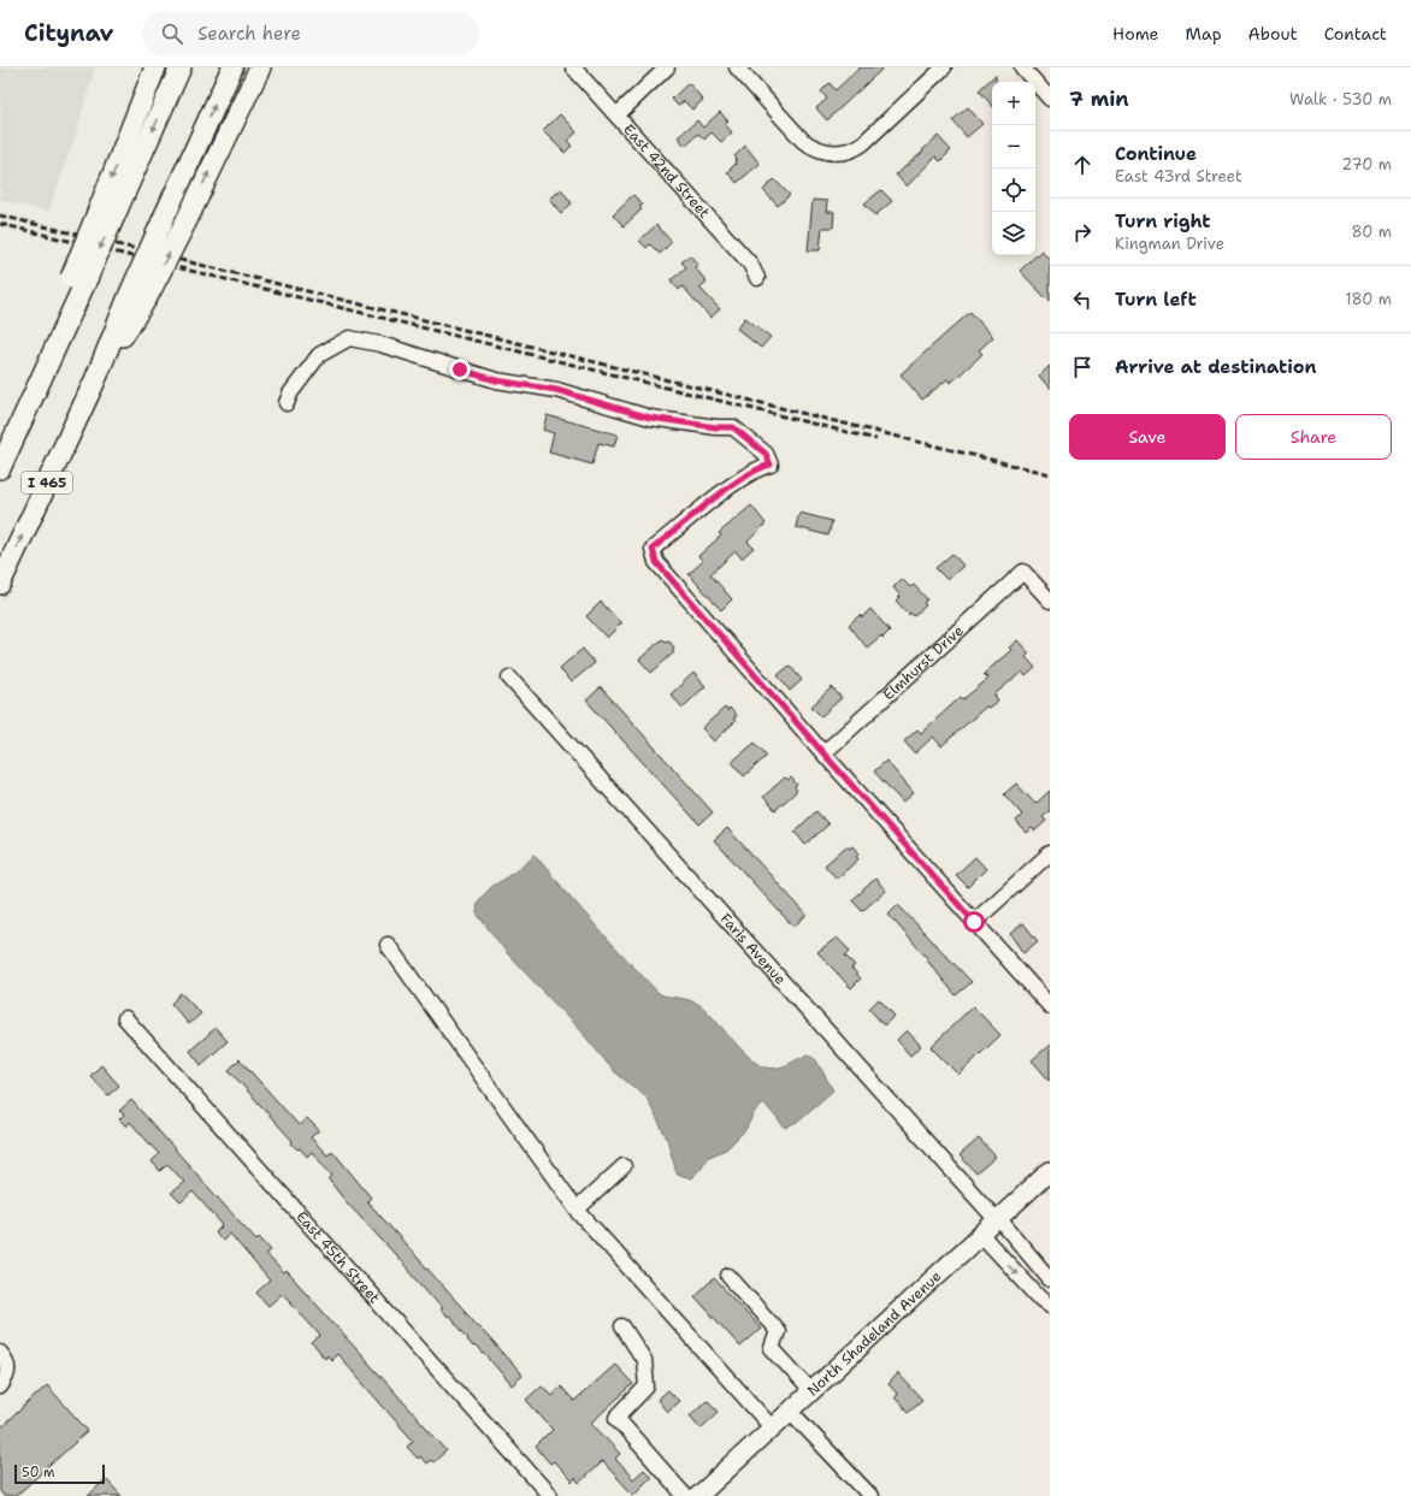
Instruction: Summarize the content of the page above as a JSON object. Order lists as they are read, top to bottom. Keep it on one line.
{"streets":{"highway":["I 465"],"main road":["North Shadeland Avenue"],"street":["East 42nd Street","Elmhurst Drive","Faris Avenue","East 45th Street"]},"crossings":[["Faris Avenue","North Shadeland Avenue"]],"scale_bar":"50 m","page":{"header":"Citynav","search":"Search here","nav":["Home","Map","About","Contact"],"heading":["7 min","Walk · 530 m"],"map_buttons":["+","−"],"list":[["Continue","East 43rd Street","270 m"],["Turn right","Kingman Drive","80 m"],["Turn left","180 m"],"Arrive at destination"],"buttons":["Save","Share"],"scale":"50 m"}}
